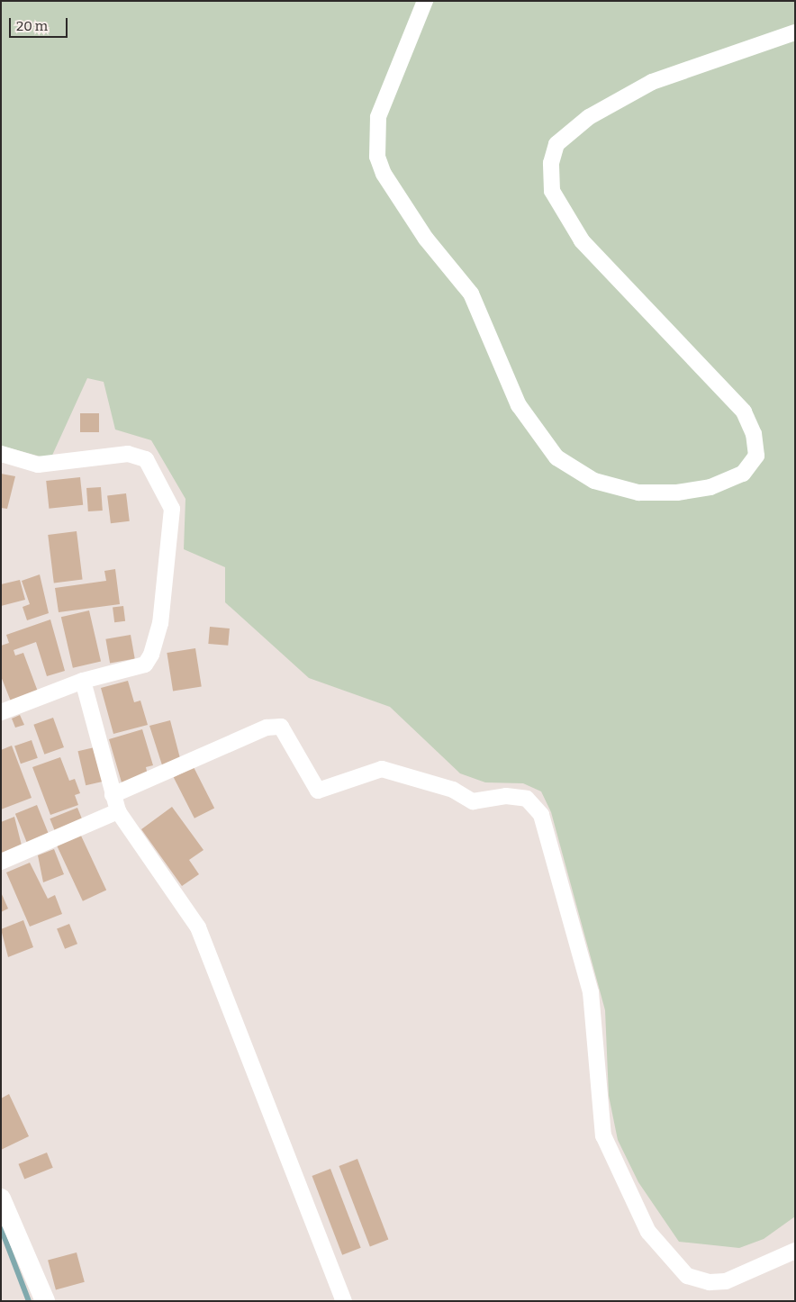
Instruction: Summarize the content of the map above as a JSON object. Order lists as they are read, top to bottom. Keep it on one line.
{"scale_bar":"20 m"}
